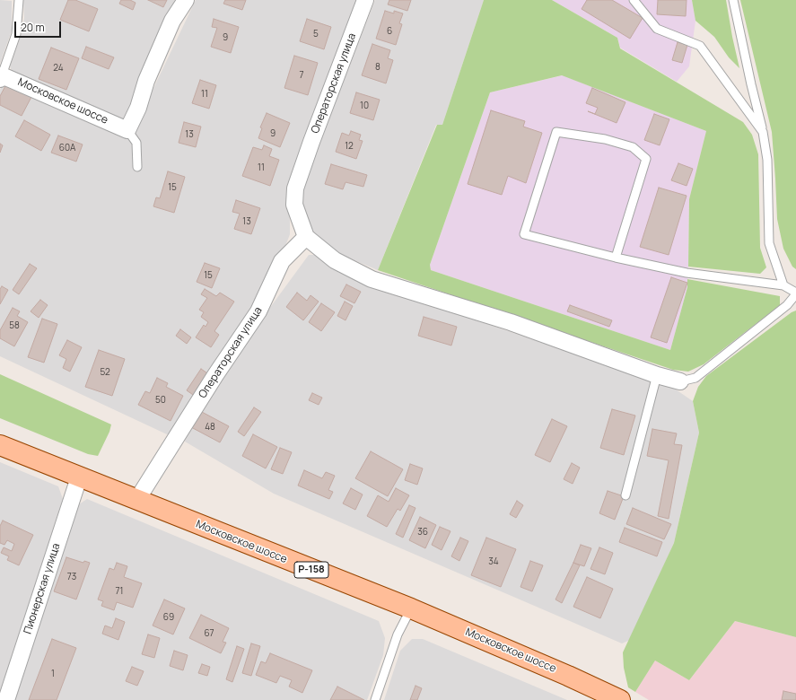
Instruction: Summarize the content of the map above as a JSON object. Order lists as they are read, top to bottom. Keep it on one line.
{"streets":{"main road":["Московское шоссе","Р-158"],"street":["Операторская улица","Пионерская улица"]},"crossings":[["Операторская улица","Московское шоссе"],["Московское шоссе","Пионерская улица"]],"house_numbers":["6","5","9","8","24","7","11","10","9","13","12","60А","11","15","13","15","58","52","50","48","36","34","73","71","69","67","1"],"scale_bar":"20 m"}
